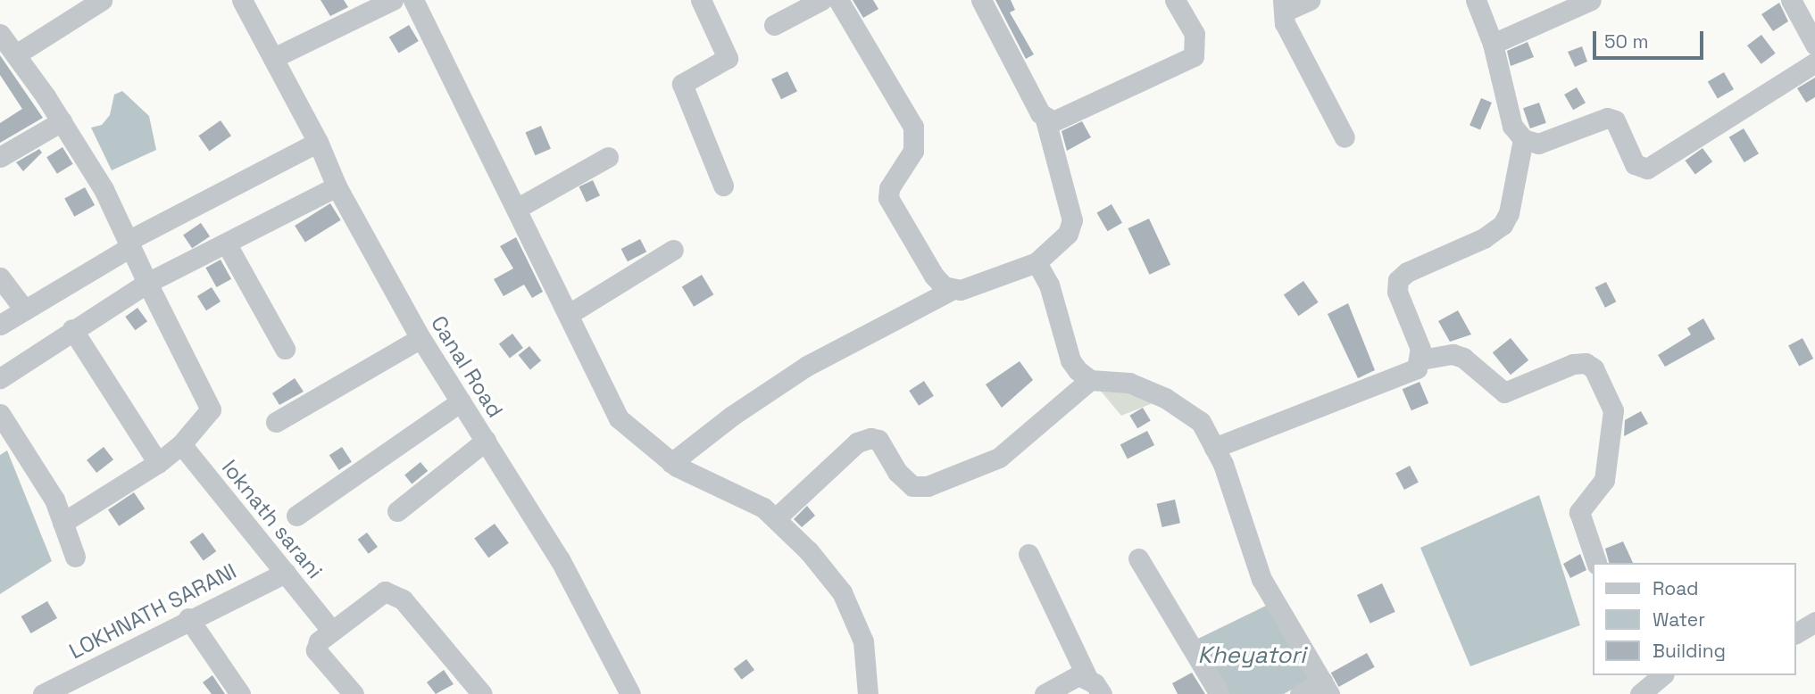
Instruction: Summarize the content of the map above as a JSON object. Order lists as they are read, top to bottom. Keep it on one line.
{"streets":{"street":["Canal Road","loknath sarani","LOKHNATH SARANI"]},"crossings":[["loknath sarani","LOKHNATH SARANI"]],"water":["Kheyatori"],"legend":["Road","Water","Building"],"scale_bar":"50 m"}
